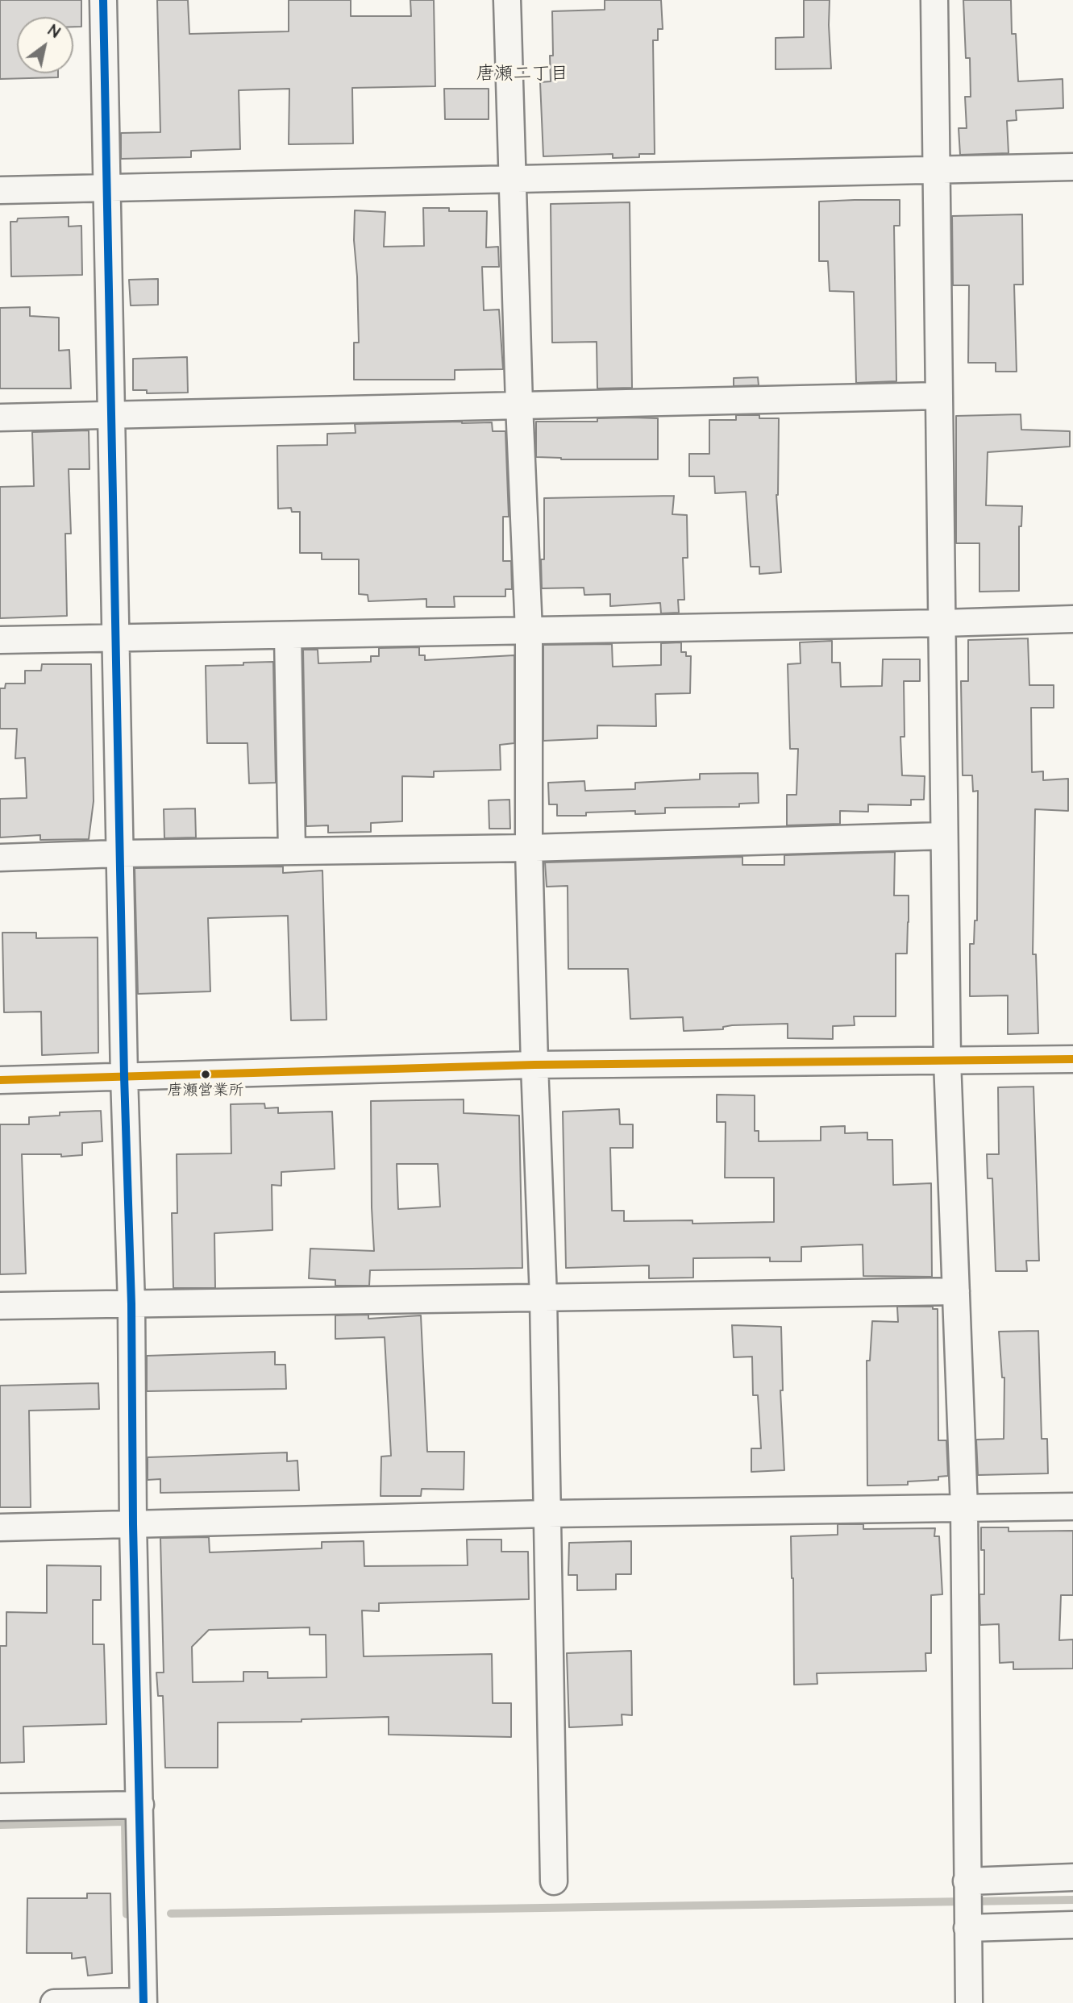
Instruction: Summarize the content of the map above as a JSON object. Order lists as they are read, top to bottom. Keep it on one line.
{"districts":["唐瀬二丁目"],"places":["唐瀬営業所"],"north":"top right"}
